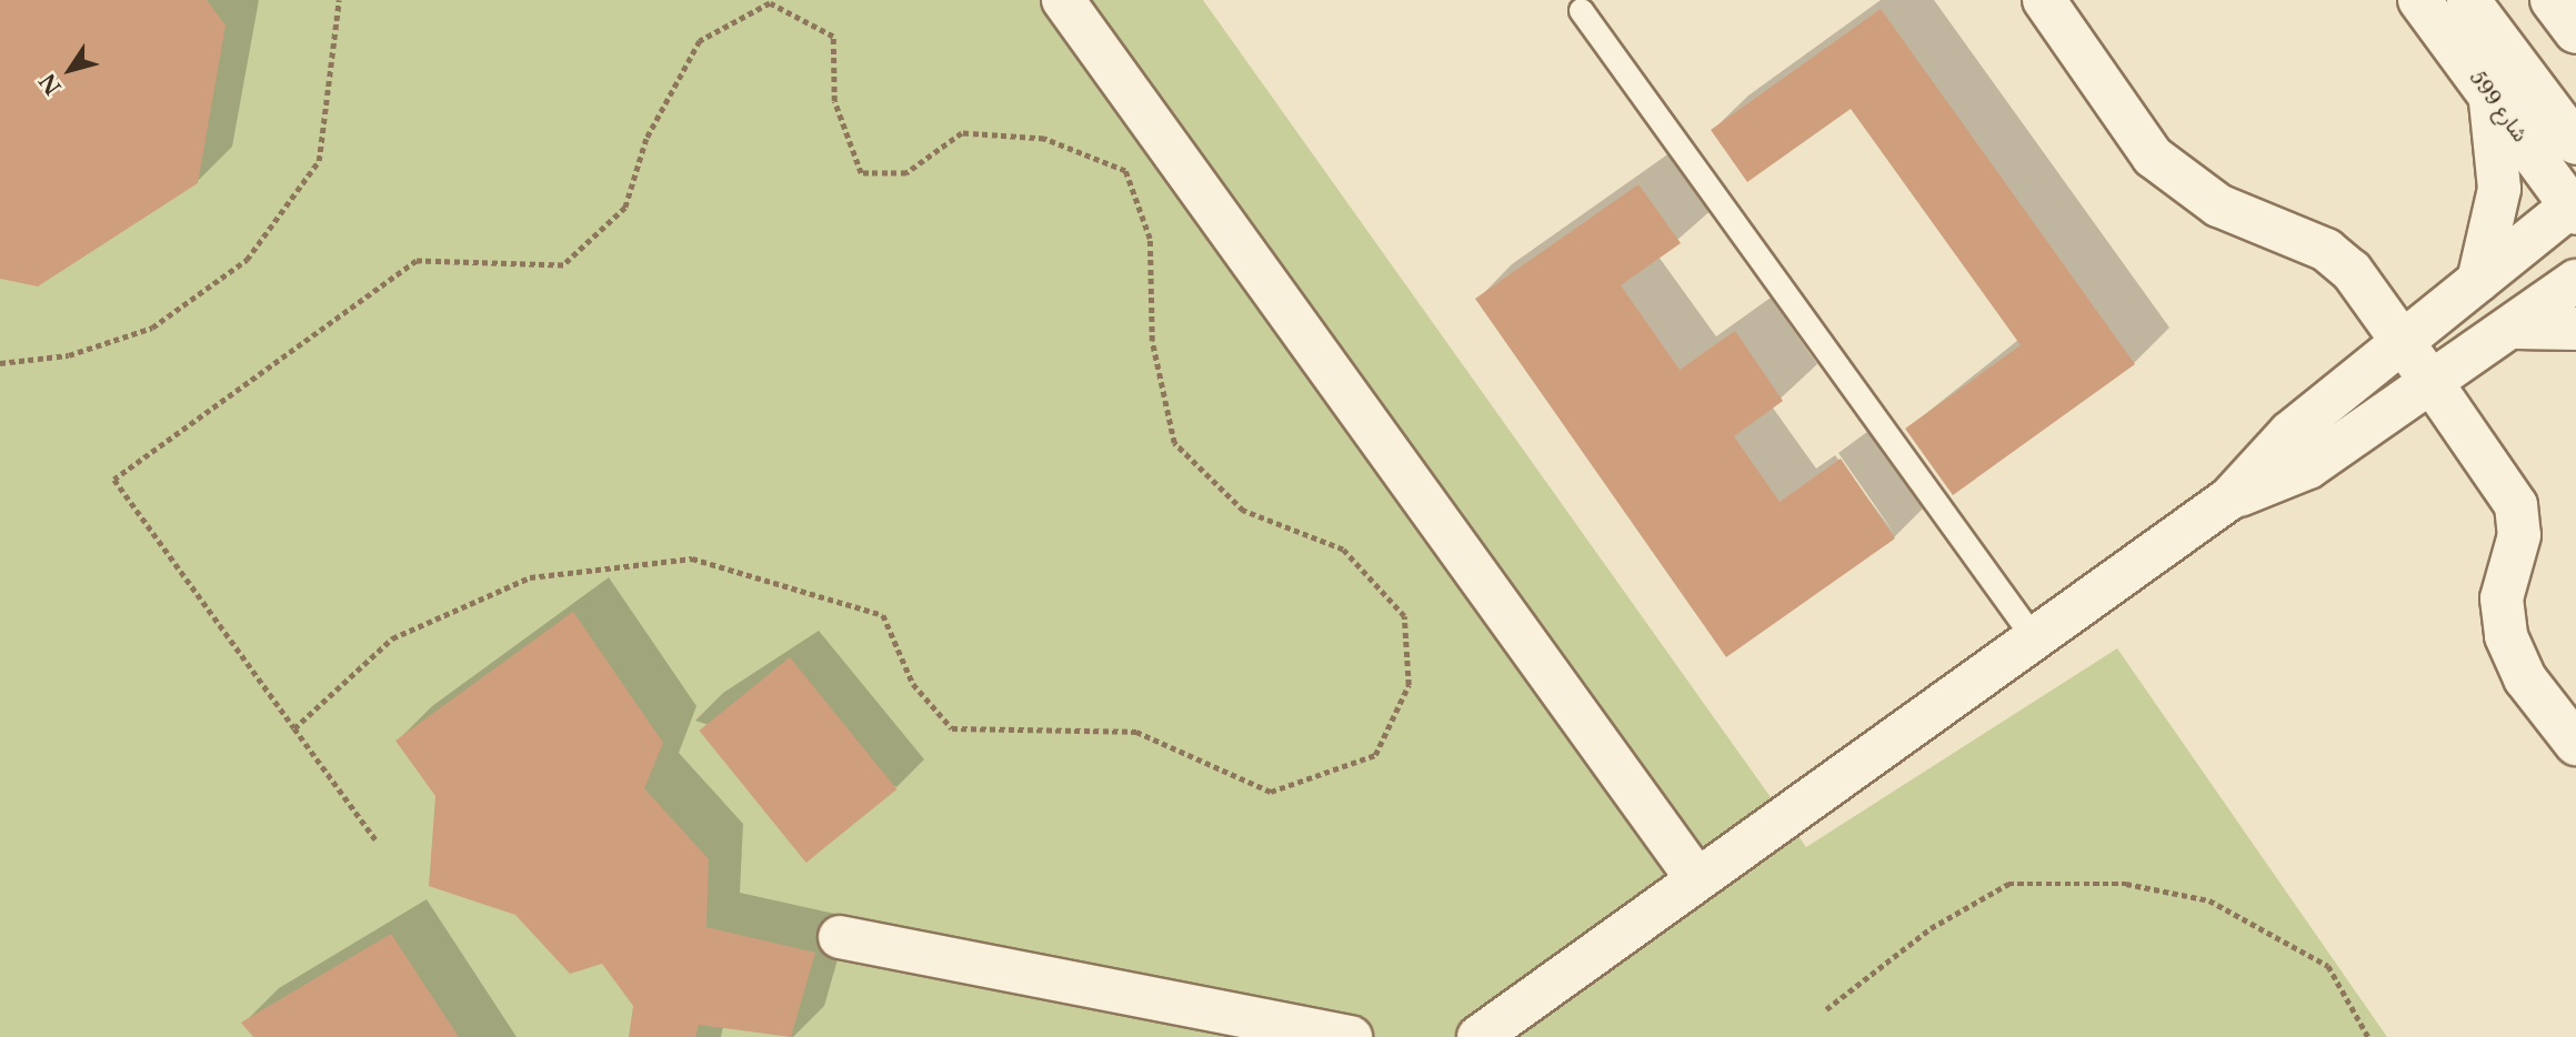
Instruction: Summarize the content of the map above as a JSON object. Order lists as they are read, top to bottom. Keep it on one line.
{"streets":{"street":["شارع 599"]},"north":"bottom left"}
